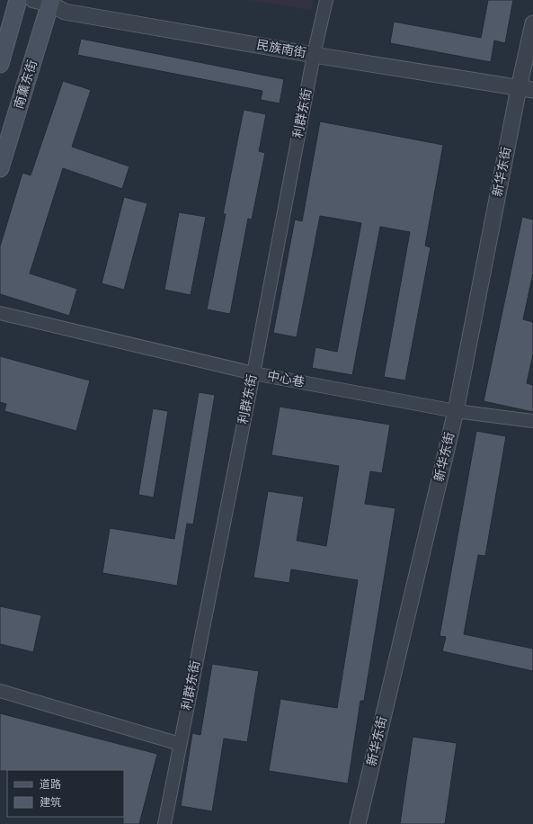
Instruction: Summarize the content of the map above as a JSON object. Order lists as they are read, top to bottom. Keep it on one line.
{"streets":{"main road":["南薰东街"],"street":["民族南街","利群东街","新华东街","中心巷"]},"crossings":[["民族南街","南薰东街"],["民族南街","利群东街"],["民族南街","新华东街"],["利群东街","中心巷"],["新华东街","中心巷"]],"legend":["道路","建筑"]}
